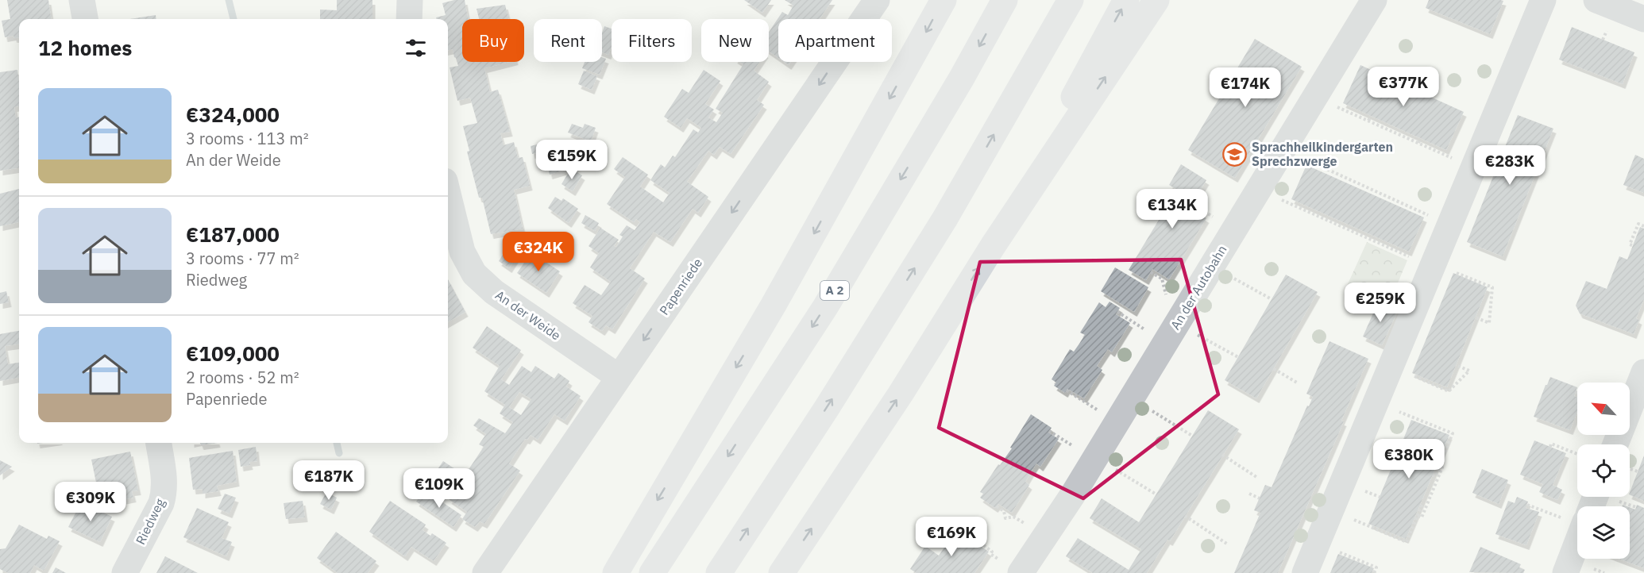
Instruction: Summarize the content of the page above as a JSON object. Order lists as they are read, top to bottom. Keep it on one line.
{"streets":{"highway":["A 2"],"street":["Papenriede","An der Autobahn","An der Weide","Riedweg"]},"crossings":[["Papenriede","An der Weide"]],"one_way":["Papenriede"],"places":{"school or university":["Sprachheilkindergarten Sprechzwerge"]},"north":"top left","page":{"chip":["Buy","Rent","Filters","New","Apartment"],"heading":"12 homes","price":["€377K","€174K","€159K","€283K","€134K","€324K","€259K","€380K","€187K","€109K","€309K","€169K"],"list":[{"name":"€324,000","note":"3 rooms · 113 m² · An der Weide"},{"name":"€187,000","note":"3 rooms · 77 m² · Riedweg"},{"name":"€109,000","note":"2 rooms · 52 m² · Papenriede"}]}}
